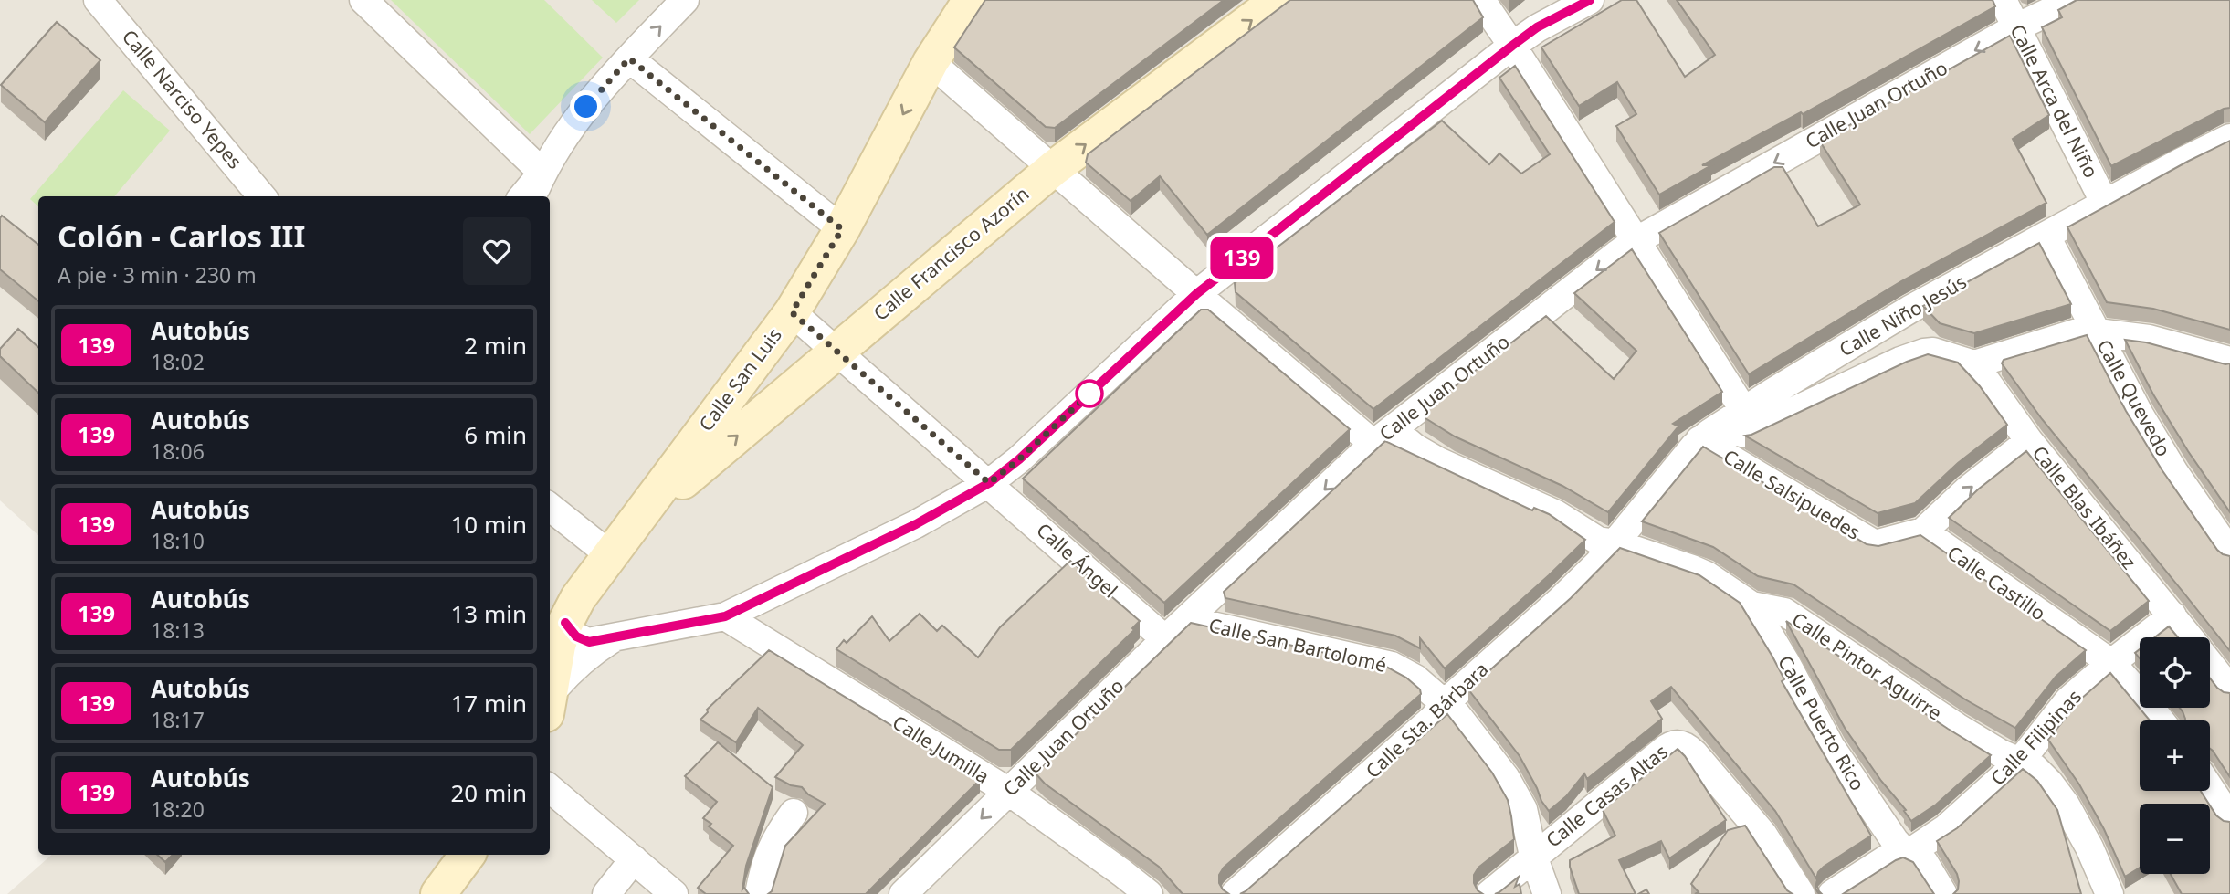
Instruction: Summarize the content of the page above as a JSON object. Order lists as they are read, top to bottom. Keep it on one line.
{"streets":{"main road":["Calle Francisco Azorín","Calle San Luis"],"street":["Calle Narciso Yepes","Calle Arca del Niño","Calle Juan Ortuño","Calle Niño Jesús","Calle Quevedo","Calle Salsipuedes","Calle Blas Ibáñez","Calle Ángel","Calle Castillo","Calle San Bartolomé","Calle Pintor Aguirre","Calle Sta. Bárbara","Calle Puerto Rico","Calle Filipinas","Calle Jumilla","Calle Casas Altas"]},"crossings":[["Calle Arca del Niño","Calle Juan Ortuño"],["Calle Arca del Niño","Calle Niño Jesús"],["Calle Juan Ortuño","Calle Ángel"],["Calle Juan Ortuño","Calle San Bartolomé"],["Calle Juan Ortuño","Calle Pintor Aguirre"],["Calle Juan Ortuño","Calle Jumilla"],["Calle Francisco Azorín","Calle San Luis"],["Calle Francisco Azorín","Calle Ángel"],["Calle Francisco Azorín","Calle Pintor Aguirre"],["Calle Niño Jesús","Calle Quevedo"],["Calle Niño Jesús","Calle Salsipuedes"],["Calle Niño Jesús","Calle Pintor Aguirre"],["Calle Niño Jesús","Calle Sta. Bárbara"],["Calle San Luis","Calle Ángel"],["Calle San Luis","Calle Pintor Aguirre"],["Calle Salsipuedes","Calle Castillo"],["Calle Blas Ibáñez","Calle Filipinas"],["Calle Castillo","Calle Filipinas"],["Calle San Bartolomé","Calle Sta. Bárbara"],["Calle San Bartolomé","Calle Casas Altas"],["Calle Pintor Aguirre","Calle Sta. Bárbara"],["Calle Pintor Aguirre","Calle Puerto Rico"],["Calle Pintor Aguirre","Calle Filipinas"],["Calle Puerto Rico","Calle Filipinas"]],"one_way":["Calle Francisco Azorín"],"lines":["bus line 139"],"page":{"on_map":"139","heading":["Colón - Carlos III","A pie · 3 min · 230 m"],"list":[{"mark":"139","name":"Autobús","note":"18:02","value":"2 min"},{"mark":"139","name":"Autobús","note":"18:06","value":"6 min"},{"mark":"139","name":"Autobús","note":"18:10","value":"10 min"},{"mark":"139","name":"Autobús","note":"18:13","value":"13 min"},{"mark":"139","name":"Autobús","note":"18:17","value":"17 min"},{"mark":"139","name":"Autobús","note":"18:20","value":"20 min"}],"map_buttons":["+","−"]}}
